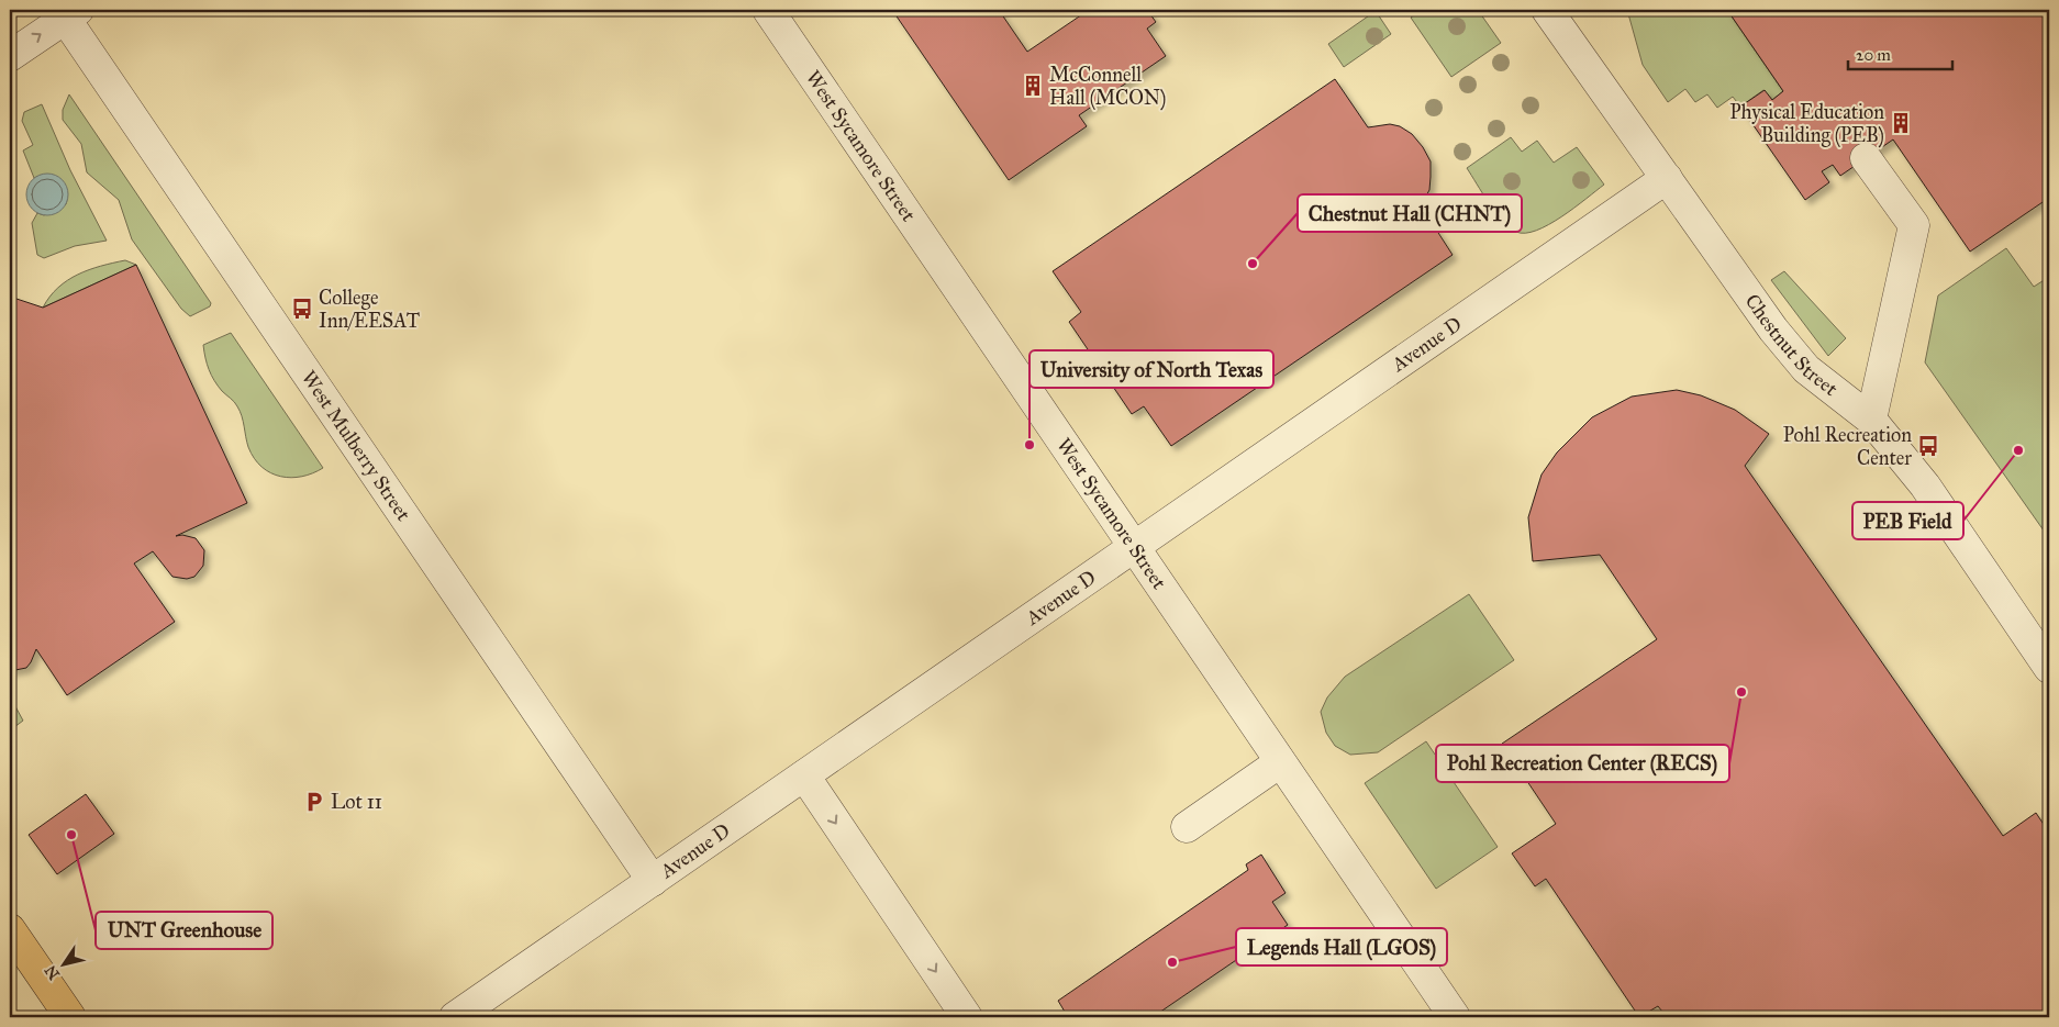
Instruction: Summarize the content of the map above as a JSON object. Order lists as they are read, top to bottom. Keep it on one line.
{"streets":{"street":["West Sycamore Street","Chestnut Street","Avenue D","West Mulberry Street"]},"crossings":[["West Sycamore Street","Avenue D"],["Chestnut Street","Avenue D"],["Avenue D","West Mulberry Street"]],"places":{"building":["McConnell Hall (MCON)","Physical Education Building (PEB)"],"other":["Chestnut Hall (CHNT)","University of North Texas","PEB Field","Pohl Recreation Center (RECS)","UNT Greenhouse","Legends Hall (LGOS)"],"bus stop":["College Inn/EESAT","Pohl Recreation Center"],"parking":["Lot 11"]},"scale_bar":"20 m","north":"bottom left"}
